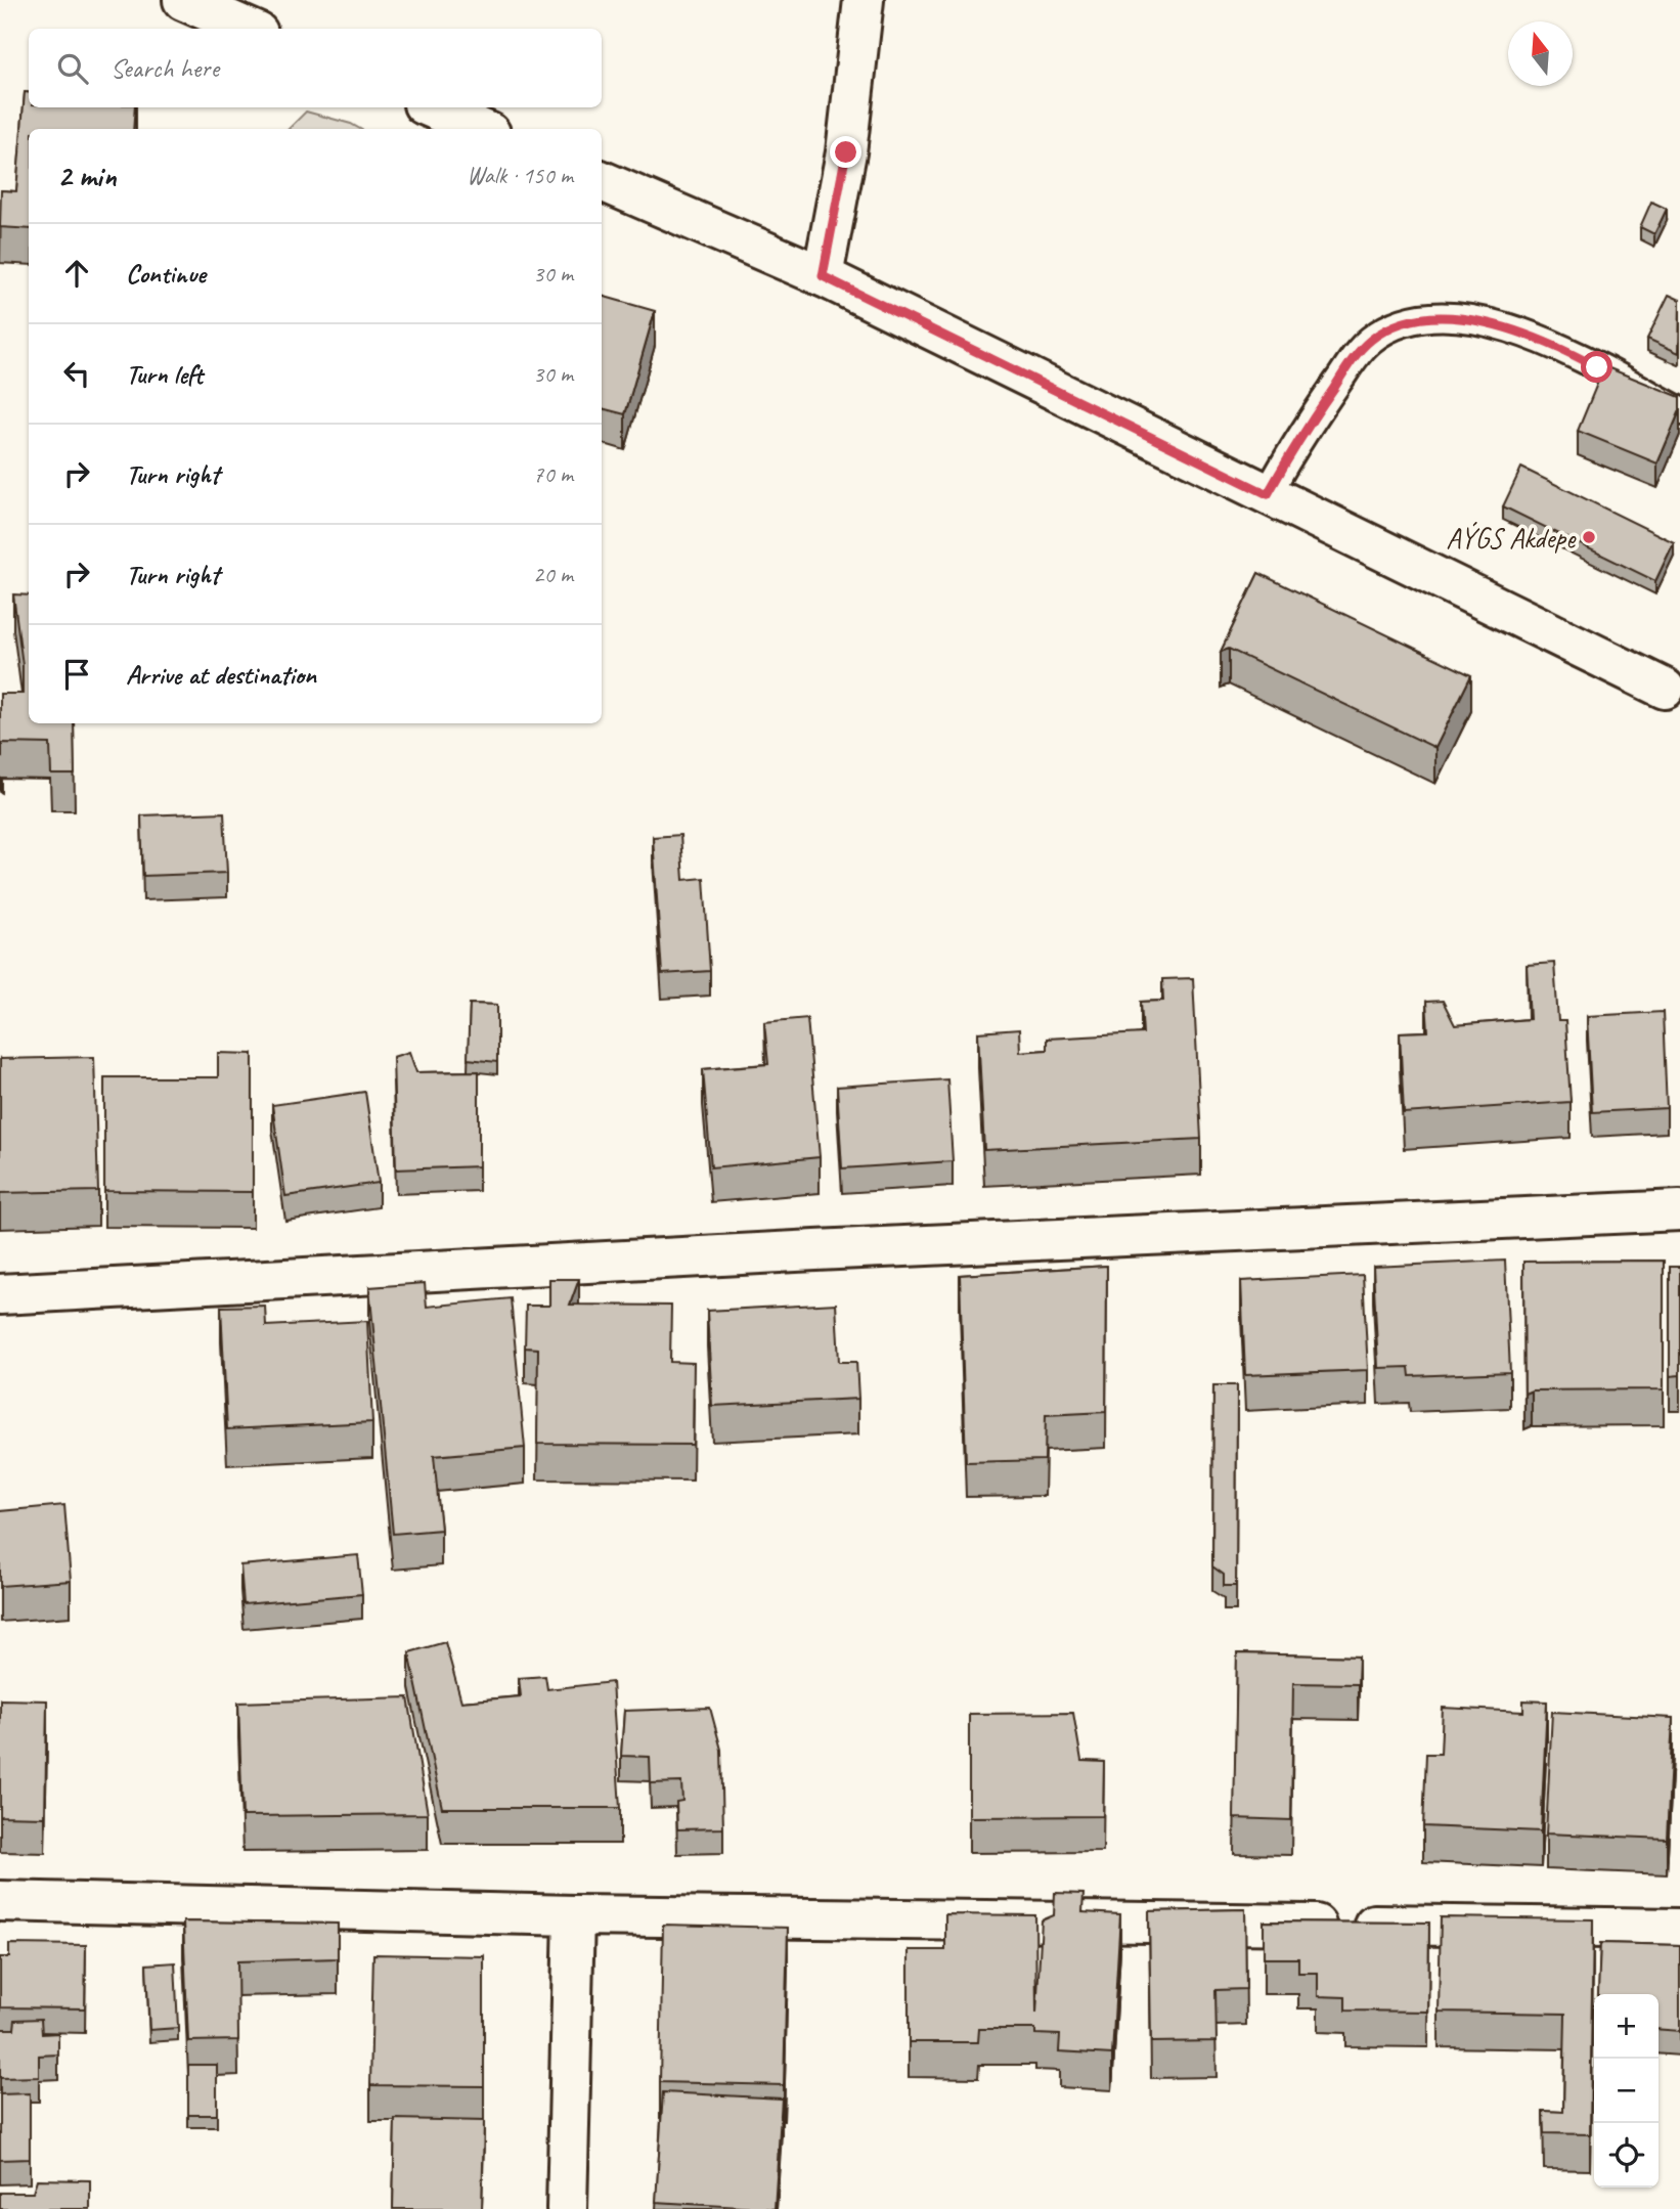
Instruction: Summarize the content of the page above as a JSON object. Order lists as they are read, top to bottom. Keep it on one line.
{"places":["AÝGS Akdepe"],"north":"top","page":{"search":"Search here","heading":["2 min","Walk · 150 m"],"list":[["Continue","30 m"],["Turn left","30 m"],["Turn right","70 m"],["Turn right","20 m"],"Arrive at destination"],"map_buttons":["+","−"]}}
